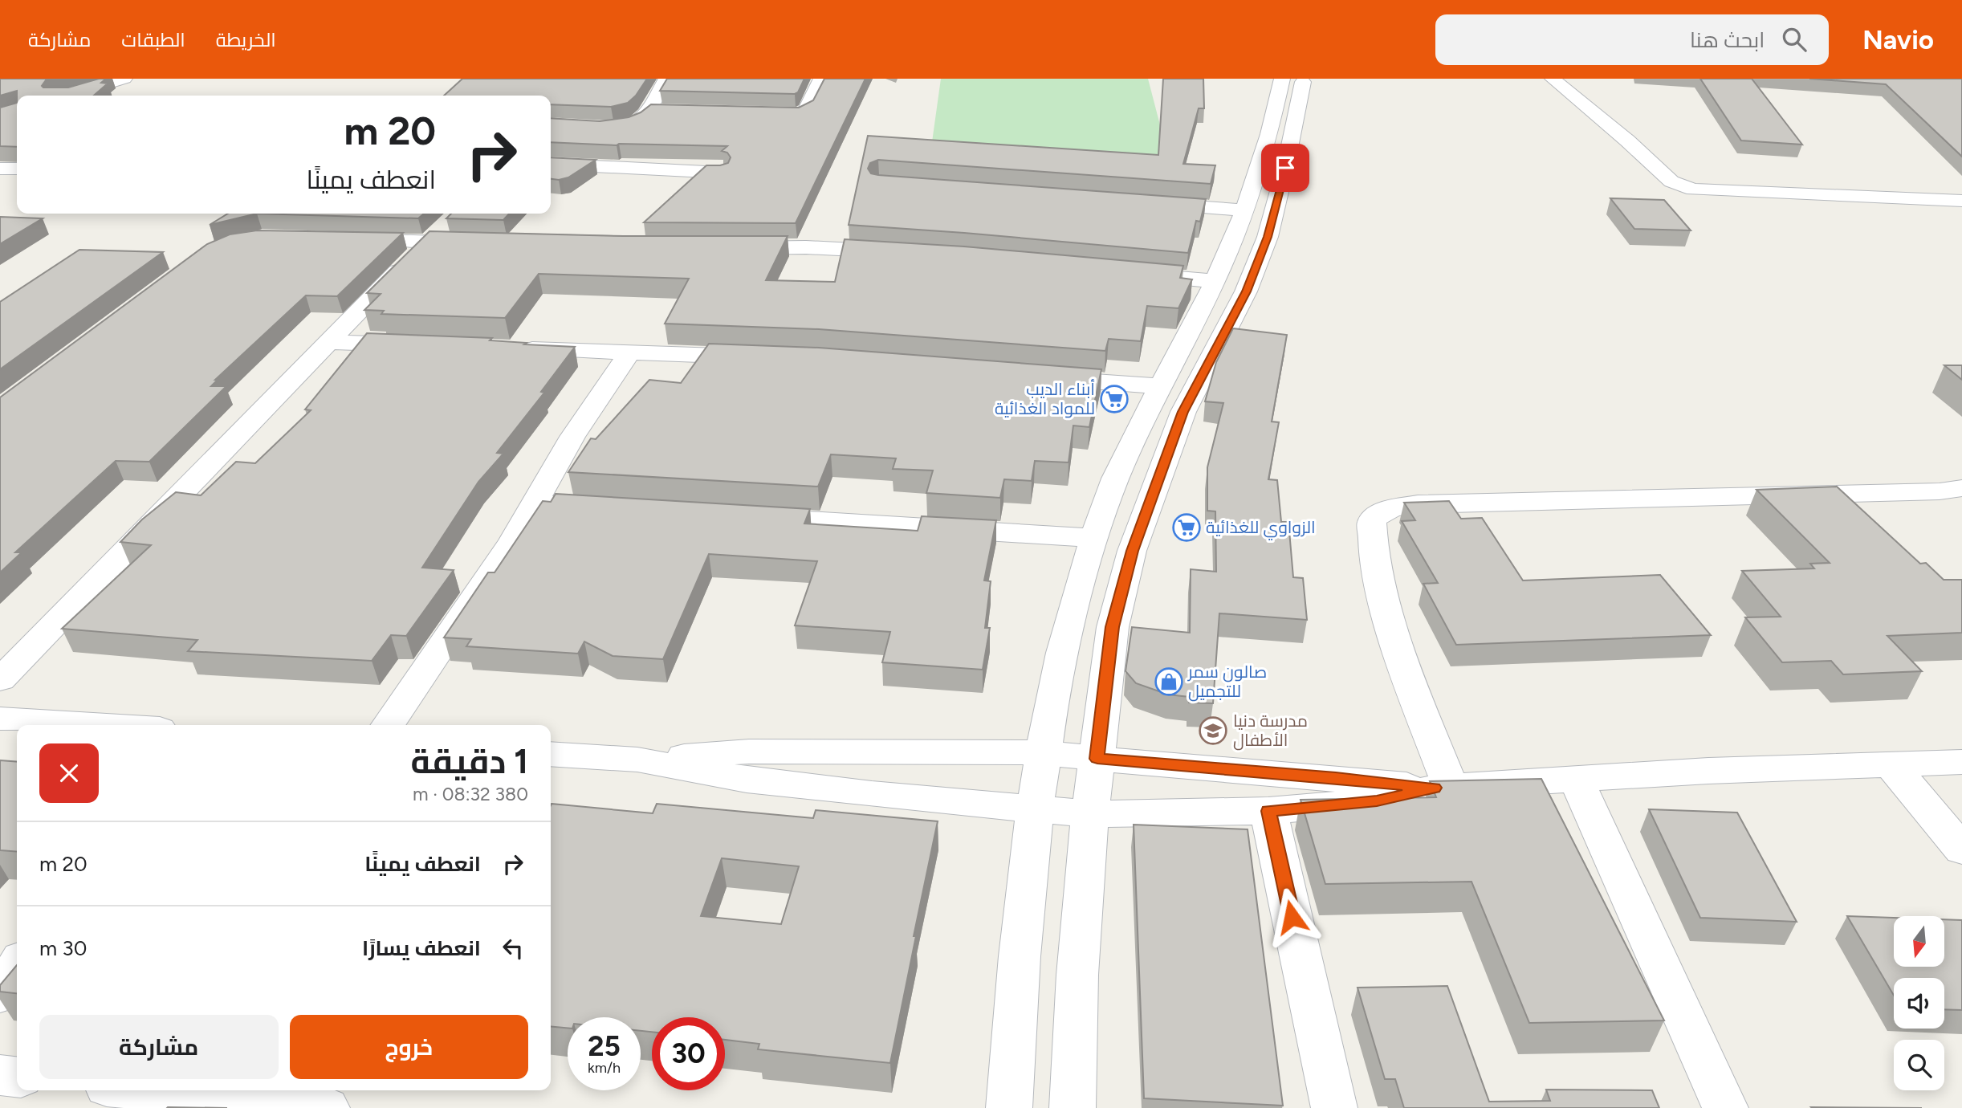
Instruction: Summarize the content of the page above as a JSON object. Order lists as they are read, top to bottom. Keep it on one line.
{"places":{"supermarket":["أبناء الديب للمواد الغذائية","الزواوي للغذائية"],"shop":["صالون سمر للتجميل"],"school or university":["مدرسة دنيا الأطفال"]},"north":"bottom","page":{"header":"Navio","search":"ابحث هنا","nav":["الخريطة","الطبقات","مشاركة"],"turn":["20 m","انعطف يمينًا"],"heading":["1 دقيقة","380 m · 08:32"],"list":[{"name":"انعطف يمينًا","value":"20 m"},{"name":"انعطف يسارًا","value":"30 m"}],"buttons":["خروج","مشاركة"],"speed":"25 km/h","limit":"30"}}
